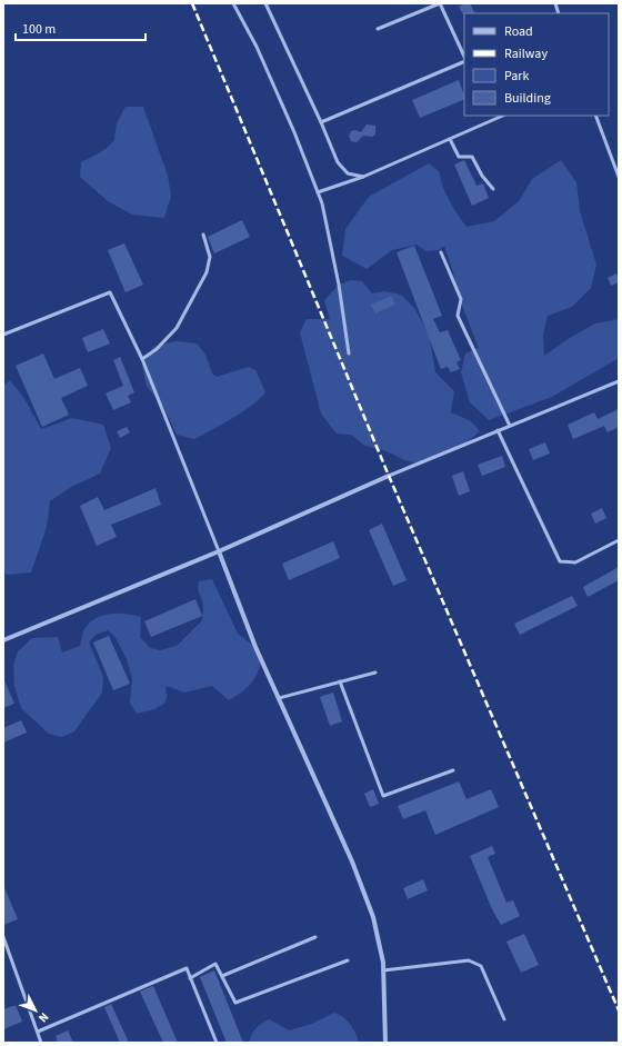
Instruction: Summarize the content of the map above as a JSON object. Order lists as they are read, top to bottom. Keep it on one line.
{"legend":["Road","Railway","Park","Building"],"scale_bar":"100 m","north":"bottom right"}
